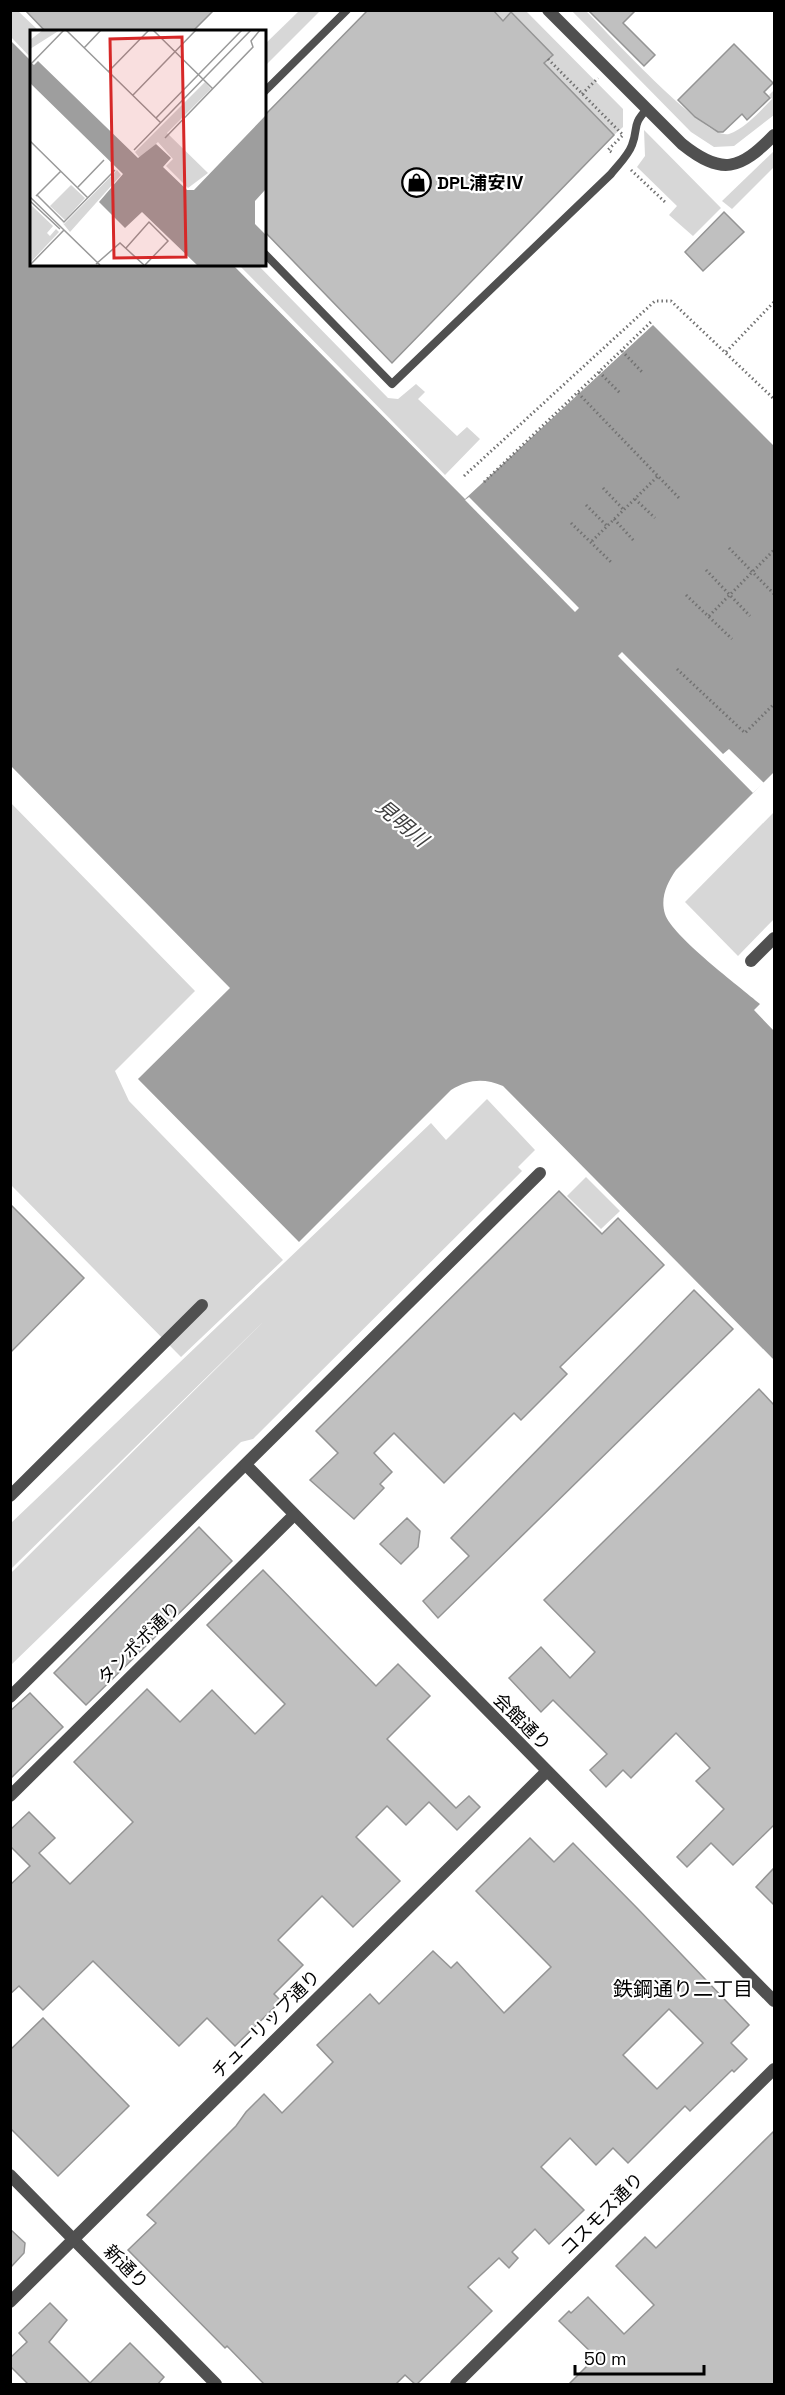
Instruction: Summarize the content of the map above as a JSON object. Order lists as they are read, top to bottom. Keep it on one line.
{"streets":{"street":["タンポポ通り","会館通り","チューリップ通り","コスモス通り","新通り"]},"crossings":[["タンポポ通り","会館通り"],["会館通り","チューリップ通り"],["チューリップ通り","新通り"]],"districts":["鉄鋼通り二丁目"],"water":["見明川"],"places":{"shop":["DPL浦安Ⅳ"]},"scale_bar":"50 m"}
